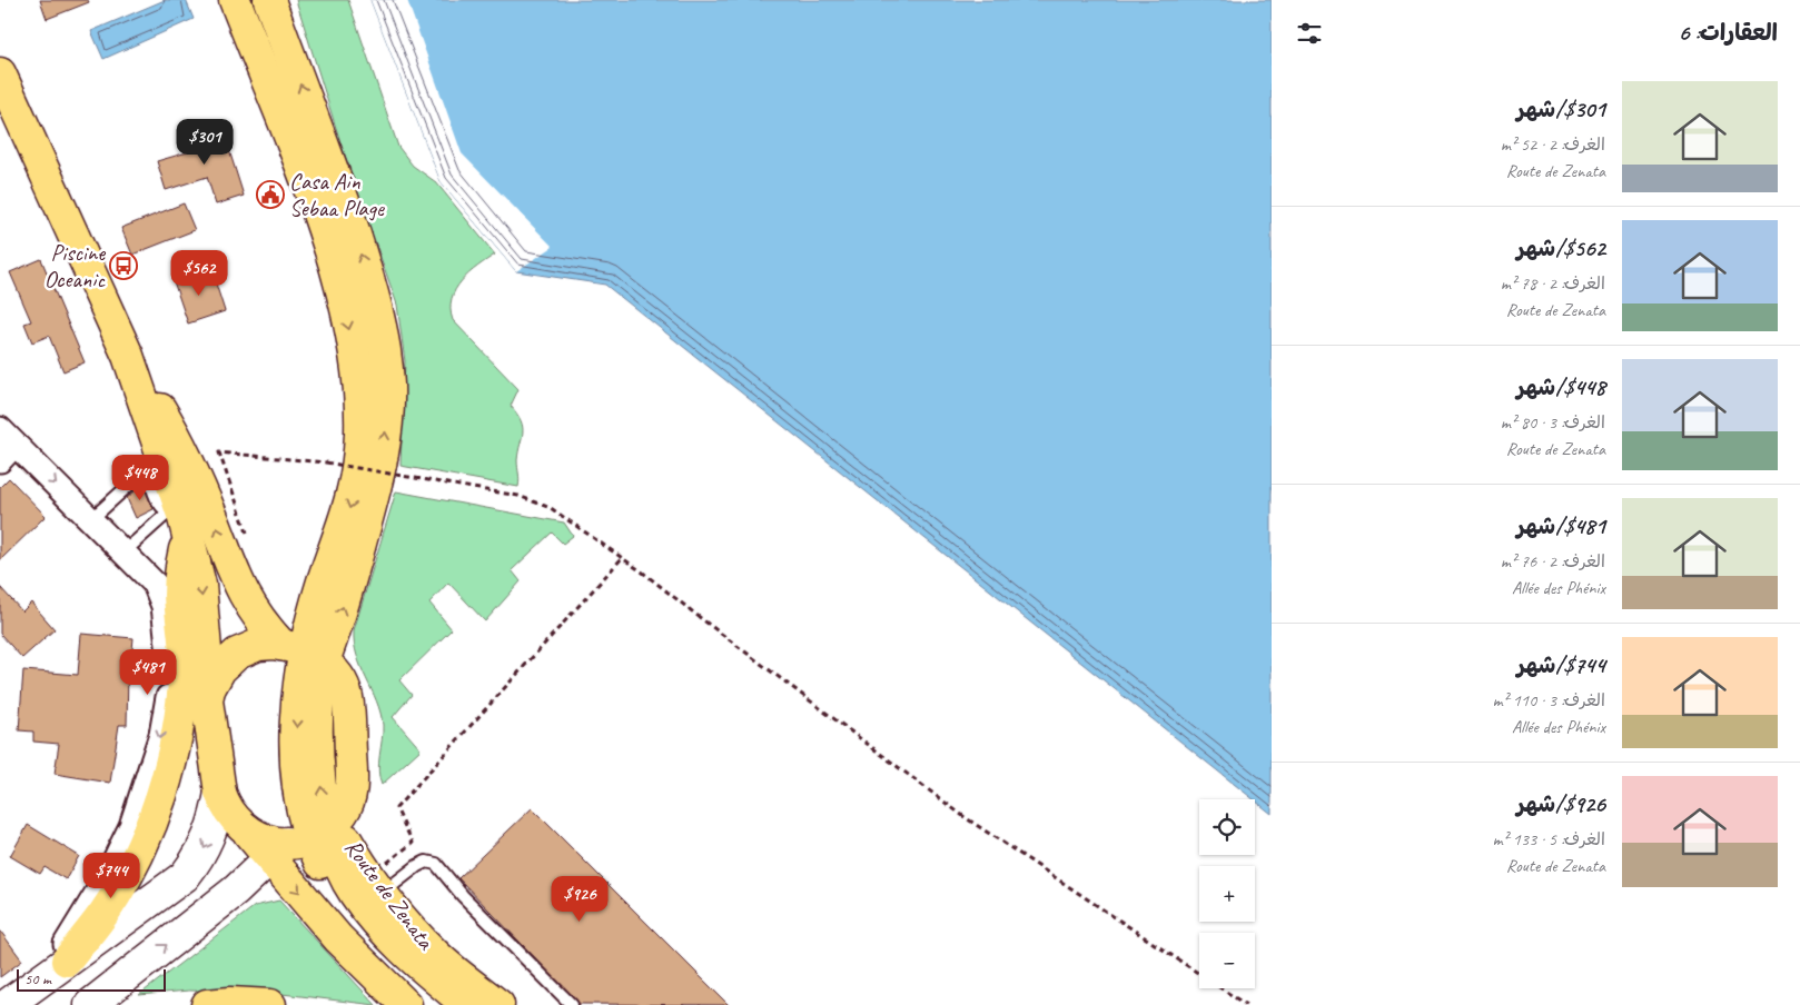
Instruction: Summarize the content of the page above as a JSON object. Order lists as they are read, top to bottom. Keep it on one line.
{"streets":{"main road":["Route de Zenata"]},"places":{"public building":["Casa Ain Sebaa Plage"],"bus stop":["Piscine Oceanic"]},"scale_bar":"50 m","page":{"heading":"العقارات: 6","list":[{"name":"$301/شهر","note":"الغرف: 2 · 52 m² · Route de Zenata"},{"name":"$562/شهر","note":"الغرف: 2 · 78 m² · Route de Zenata"},{"name":"$448/شهر","note":"الغرف: 3 · 80 m² · Route de Zenata"},{"name":"$481/شهر","note":"الغرف: 2 · 76 m² · Allée des Phénix"},{"name":"$744/شهر","note":"الغرف: 3 · 110 m² · Allée des Phénix"},{"name":"$926/شهر","note":"الغرف: 5 · 133 m² · Route de Zenata"}],"price":["$301","$562","$448","$481","$744","$926"],"map_buttons":["+","−"],"scale":"50 m"}}
